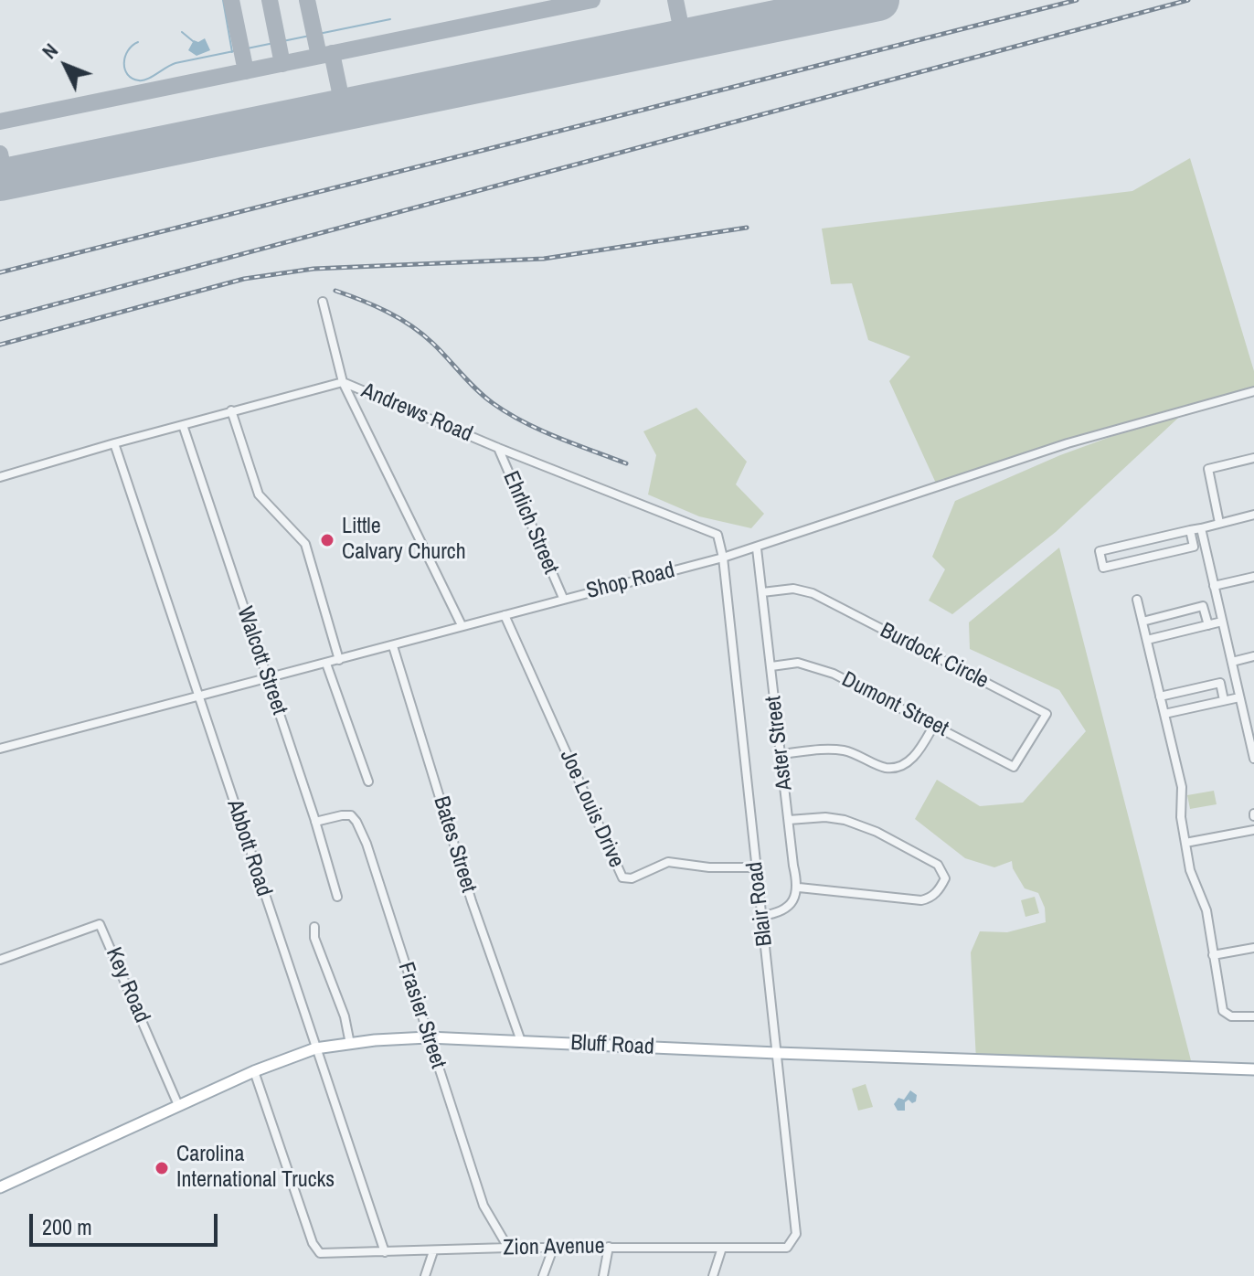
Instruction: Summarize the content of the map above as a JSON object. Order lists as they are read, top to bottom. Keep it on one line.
{"streets":{"main road":["Bluff Road"],"street":["Andrews Road","Ehrlich Street","Shop Road","Burdock Circle","Walcott Street","Dumont Street","Aster Street","Joe Louis Drive","Bates Street","Abbott Road","Blair Road","Key Road","Frasier Street","Zion Avenue"]},"crossings":[["Andrews Road","Ehrlich Street"],["Andrews Road","Shop Road"],["Andrews Road","Walcott Street"],["Andrews Road","Abbott Road"],["Andrews Road","Blair Road"],["Ehrlich Street","Shop Road"],["Shop Road","Walcott Street"],["Shop Road","Aster Street"],["Shop Road","Joe Louis Drive"],["Shop Road","Bates Street"],["Shop Road","Abbott Road"],["Shop Road","Blair Road"],["Burdock Circle","Dumont Street"],["Burdock Circle","Aster Street"],["Walcott Street","Frasier Street"],["Dumont Street","Aster Street"],["Joe Louis Drive","Blair Road"],["Bates Street","Bluff Road"],["Abbott Road","Bluff Road"],["Abbott Road","Zion Avenue"],["Blair Road","Bluff Road"],["Blair Road","Zion Avenue"],["Key Road","Bluff Road"],["Frasier Street","Bluff Road"],["Frasier Street","Zion Avenue"],["Bluff Road","Zion Avenue"]],"places":["Little Calvary Church","Carolina International Trucks"],"scale_bar":"200 m","north":"top left"}
